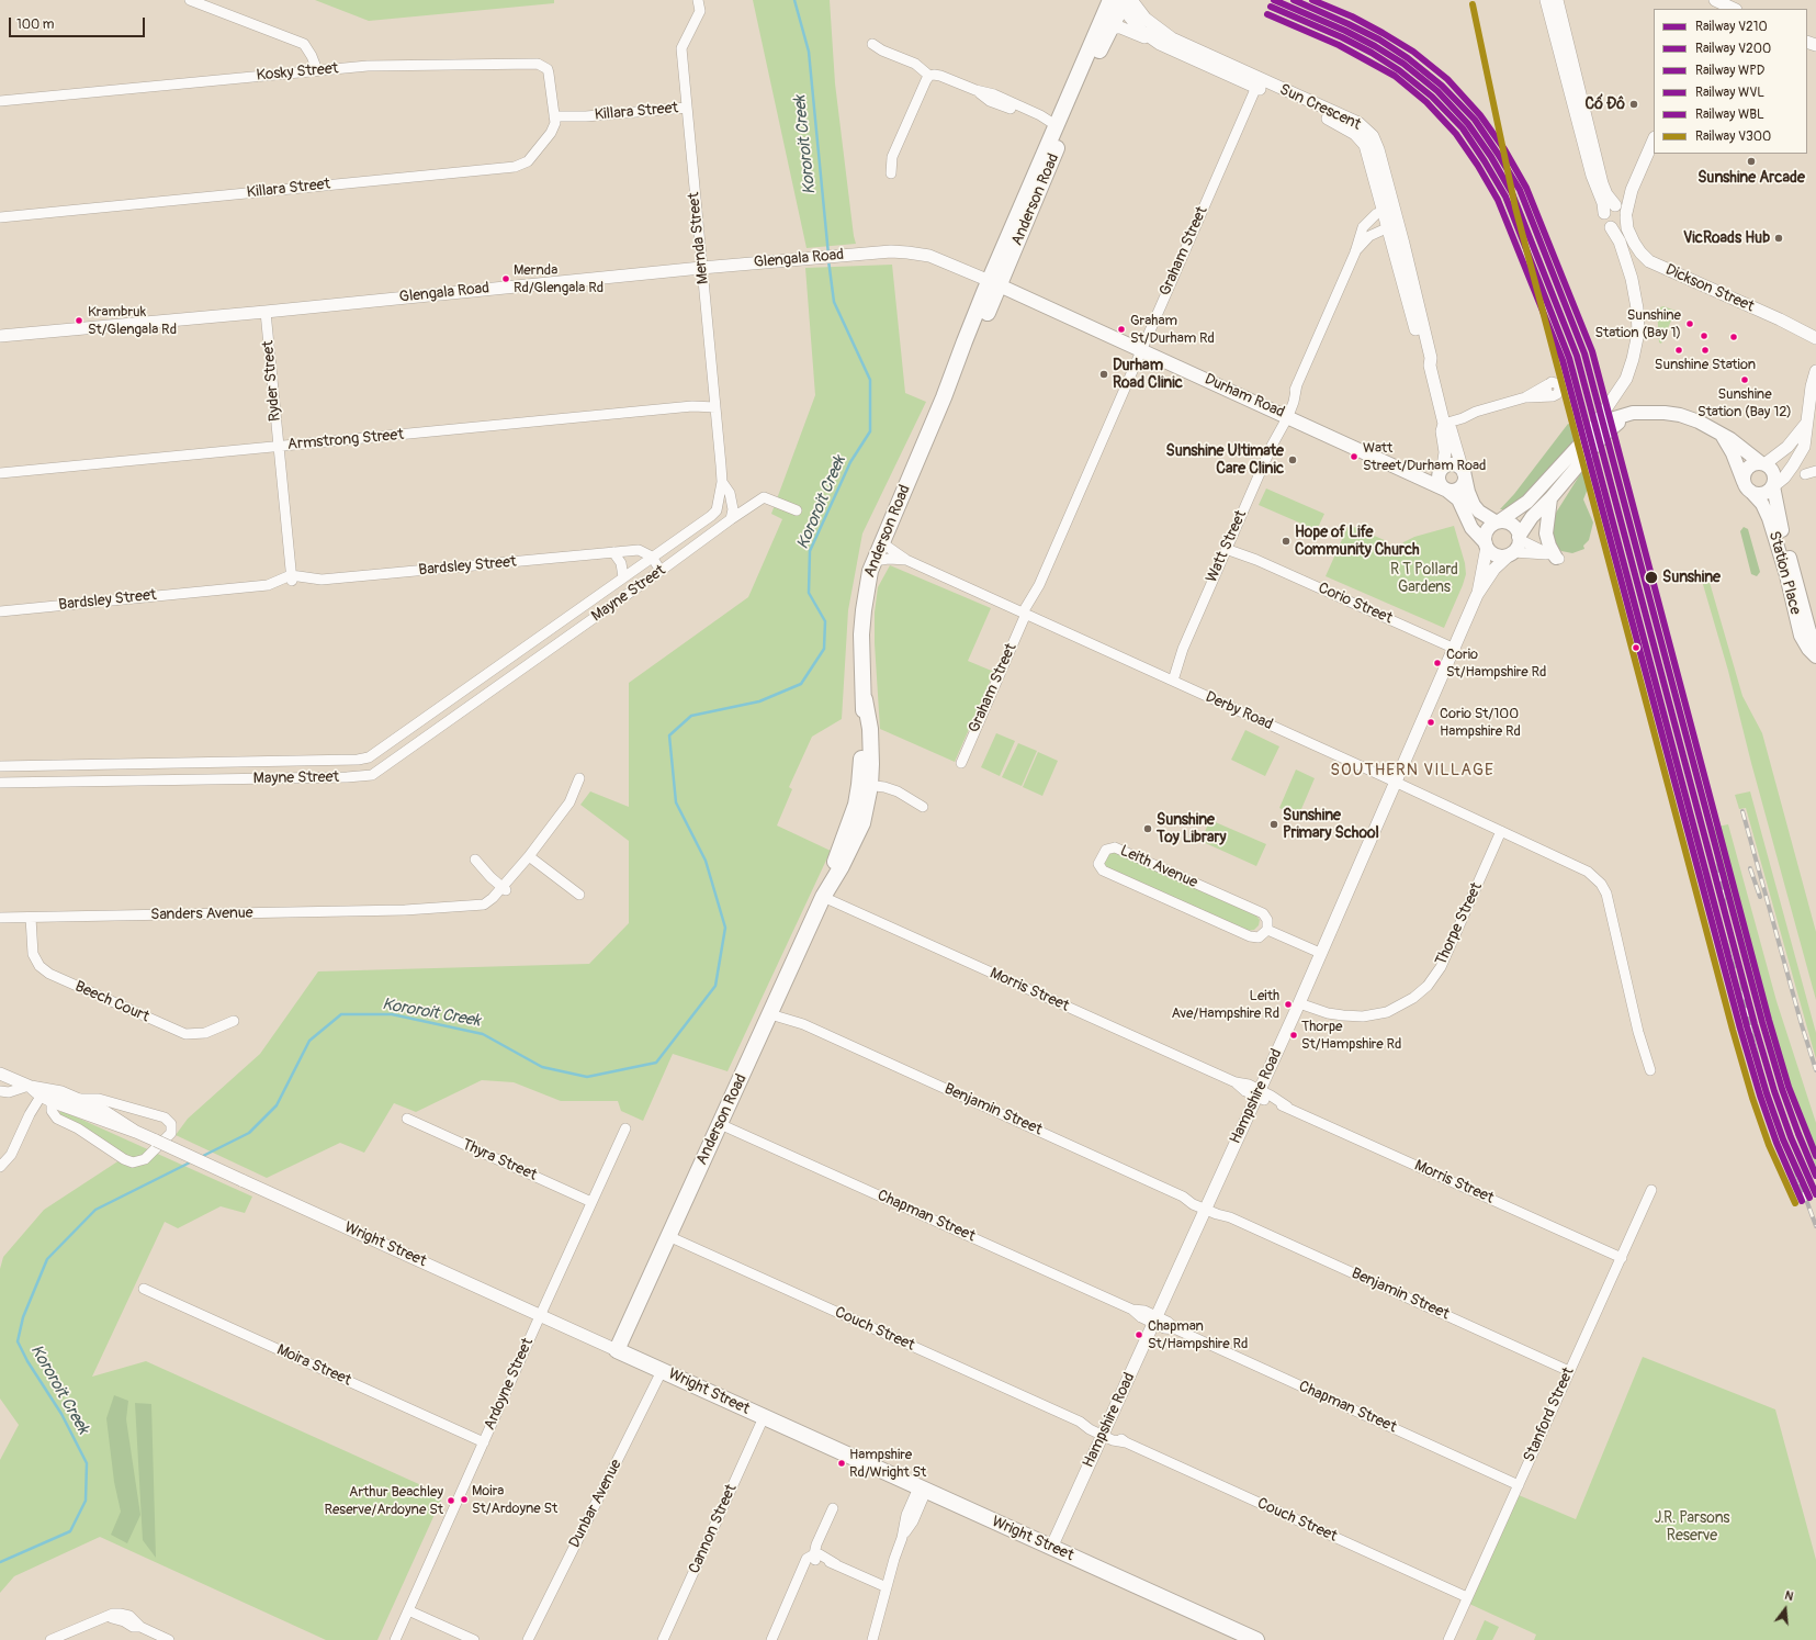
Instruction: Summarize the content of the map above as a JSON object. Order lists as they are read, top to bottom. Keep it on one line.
{"streets":{"main road":["Sun Crescent","Anderson Road","Durham Road","Station Place","Wright Street"],"street":["Kosky Street","Killara Street","Mernda Street","Graham Street","Glengala Road","Dickson Street","Ryder Street","Armstrong Street","Watt Street","Bardsley Street","Mayne Street","Corio Street","Derby Road","Leith Avenue","Sanders Avenue","Thorpe Street","Morris Street","Beech Court","Hampshire Road","Benjamin Street","Thyra Street","Chapman Street","Couch Street","Moira Street","Ardoyne Street","Stanford Street","Dunbar Avenue","Cannon Street"]},"crossings":[["Kosky Street","Killara Street"],["Sun Crescent","Anderson Road"],["Sun Crescent","Graham Street"],["Sun Crescent","Durham Road"],["Sun Crescent","Watt Street"],["Sun Crescent","Hampshire Road"],["Killara Street","Mernda Street"],["Anderson Road","Glengala Road"],["Anderson Road","Durham Road"],["Anderson Road","Derby Road"],["Anderson Road","Morris Street"],["Anderson Road","Benjamin Street"],["Anderson Road","Chapman Street"],["Anderson Road","Wright Street"],["Anderson Road","Couch Street"],["Mernda Street","Glengala Road"],["Mernda Street","Armstrong Street"],["Mernda Street","Mayne Street"],["Graham Street","Durham Road"],["Graham Street","Derby Road"],["Glengala Road","Ryder Street"],["Glengala Road","Durham Road"],["Ryder Street","Armstrong Street"],["Ryder Street","Bardsley Street"],["Durham Road","Watt Street"],["Watt Street","Corio Street"],["Watt Street","Derby Road"],["Bardsley Street","Mayne Street"],["Corio Street","Hampshire Road"],["Derby Road","Thorpe Street"],["Derby Road","Hampshire Road"],["Sanders Avenue","Beech Court"],["Thorpe Street","Hampshire Road"],["Morris Street","Hampshire Road"],["Morris Street","Stanford Street"],["Hampshire Road","Benjamin Street"],["Hampshire Road","Chapman Street"],["Hampshire Road","Wright Street"],["Hampshire Road","Couch Street"],["Benjamin Street","Stanford Street"],["Thyra Street","Ardoyne Street"],["Chapman Street","Stanford Street"],["Wright Street","Ardoyne Street"],["Wright Street","Dunbar Avenue"],["Wright Street","Cannon Street"],["Couch Street","Stanford Street"],["Moira Street","Ardoyne Street"]],"districts":["SOUTHERN VILLAGE"],"water":["Kororoit Creek"],"parks":["R T Pollard Gardens","J.R. Parsons Reserve"],"places":["Cố Đô","Sunshine Arcade","VicRoads Hub","Mernda Rd/Glengala Rd","Krambruk St/Glengala Rd","Sunshine Station (Bay 1)","Graham St/Durham Rd","Sunshine Station","Durham Road Clinic","Sunshine Station (Bay 12)","Watt Street/Durham Road","Sunshine Ultimate Care Clinic","Hope of Life Community Church","Sunshine","Corio St/Hampshire Rd","Corio St/100 Hampshire Rd","Sunshine Primary School","Sunshine Toy Library","Leith Ave/Hampshire Rd","Thorpe St/Hampshire Rd","Chapman St/Hampshire Rd","Hampshire Rd/Wright St","Moira St/Ardoyne St","Arthur Beachley Reserve/Ardoyne St"],"lines":["rail line V210","rail line WPD","rail line WBL","rail line V300","rail line V200","rail line WVL"],"legend":["Railway V210","Railway V200","Railway WPD","Railway WVL","Railway WBL","Railway V300"],"scale_bar":"100 m","north":"top"}
